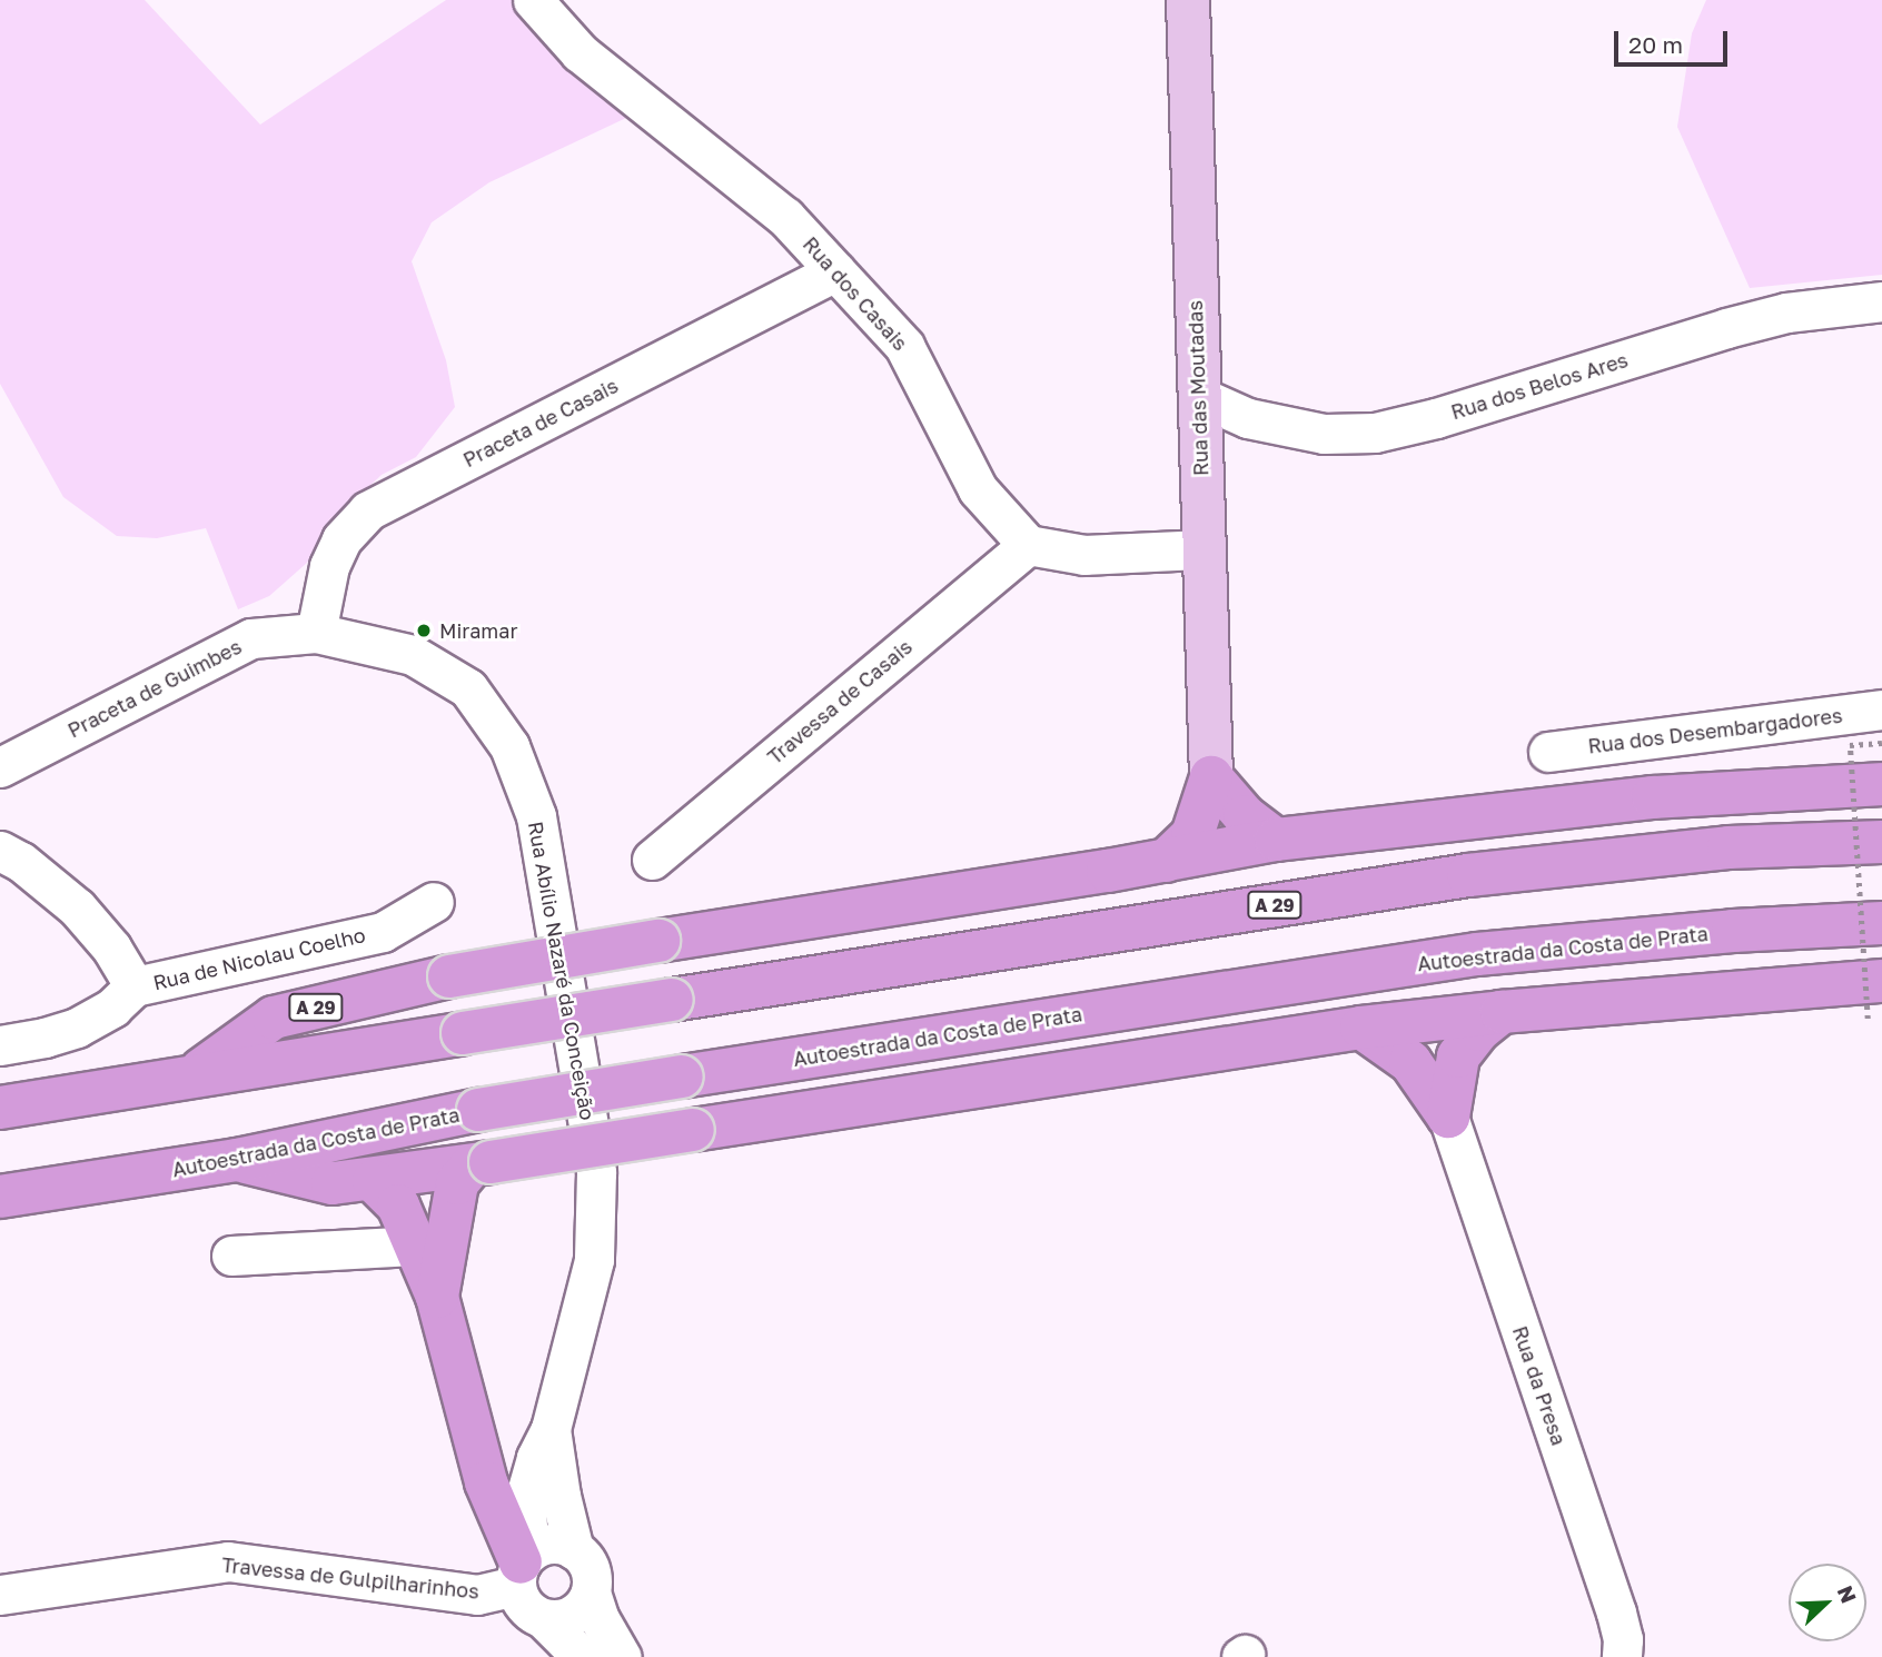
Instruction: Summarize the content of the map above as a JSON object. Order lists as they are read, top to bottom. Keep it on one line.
{"streets":{"highway":["A 29","Autoestrada da Costa de Prata"],"main road":["Rua das Moutadas"],"street":["Rua dos Casais","Rua dos Belos Ares","Praceta de Casais","Praceta de Guimbes","Travessa de Casais","Rua dos Desembargadores","Rua de Nicolau Coelho","Rua Abílio Nazaré da Conceição","Rua da Presa","Travessa de Gulpilharinhos"]},"crossings":[["Rua dos Casais","Praceta de Casais"],["Rua dos Casais","Travessa de Casais"],["Rua dos Belos Ares","Rua das Moutadas"],["Praceta de Casais","Praceta de Guimbes"],["Praceta de Casais","Rua Abílio Nazaré da Conceição"],["Praceta de Guimbes","Rua Abílio Nazaré da Conceição"],["Rua Abílio Nazaré da Conceição","Travessa de Gulpilharinhos"]],"places":["Miramar"],"scale_bar":"20 m","north":"top right"}
